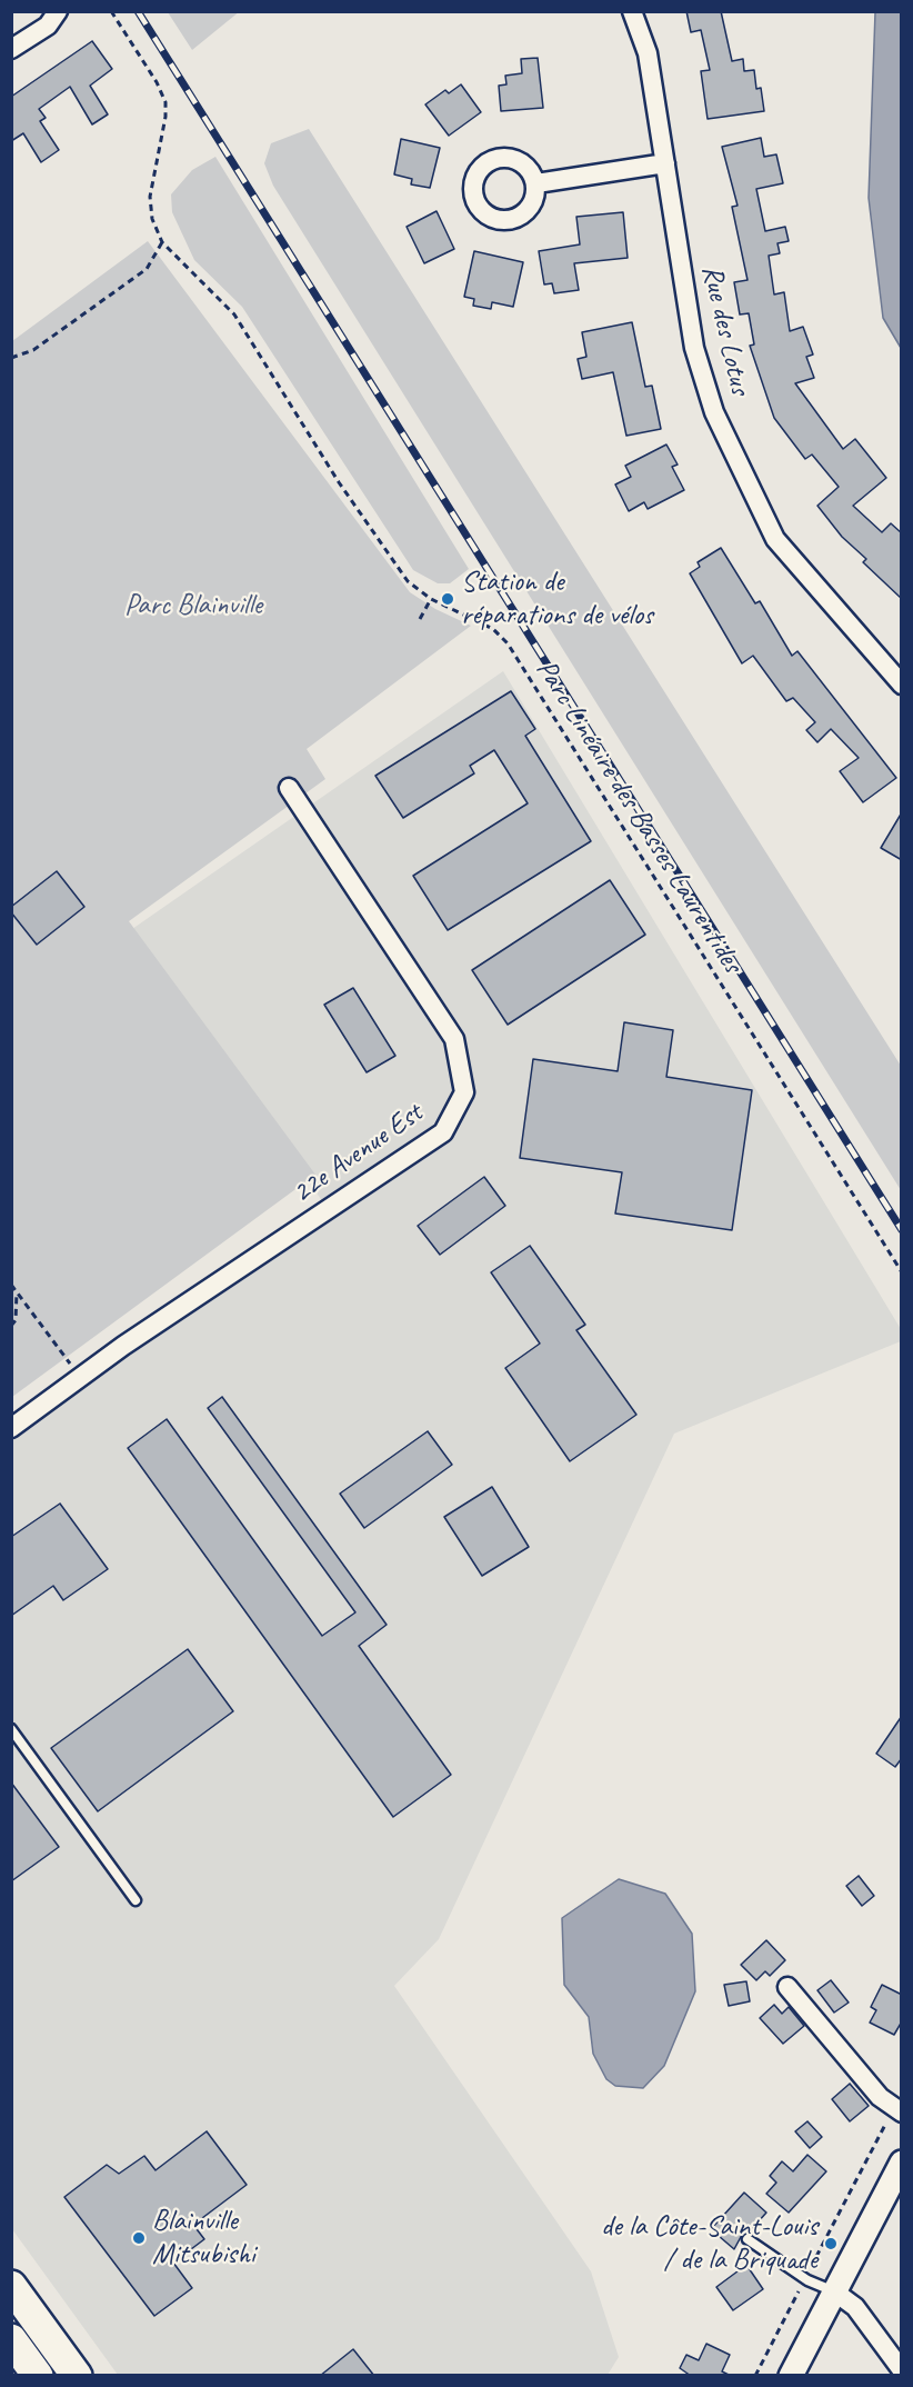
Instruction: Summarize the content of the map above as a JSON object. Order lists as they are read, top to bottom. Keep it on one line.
{"streets":{"street":["Rue des Lotus","22e Avenue Est"],"path":["Parc Linéaire des Basses Laurentides"]},"parks":["Parc Blainville"],"places":["Station de réparations de vélos","Blainville Mitsubishi","de la Côte-Saint-Louis / de la Briquade"]}
